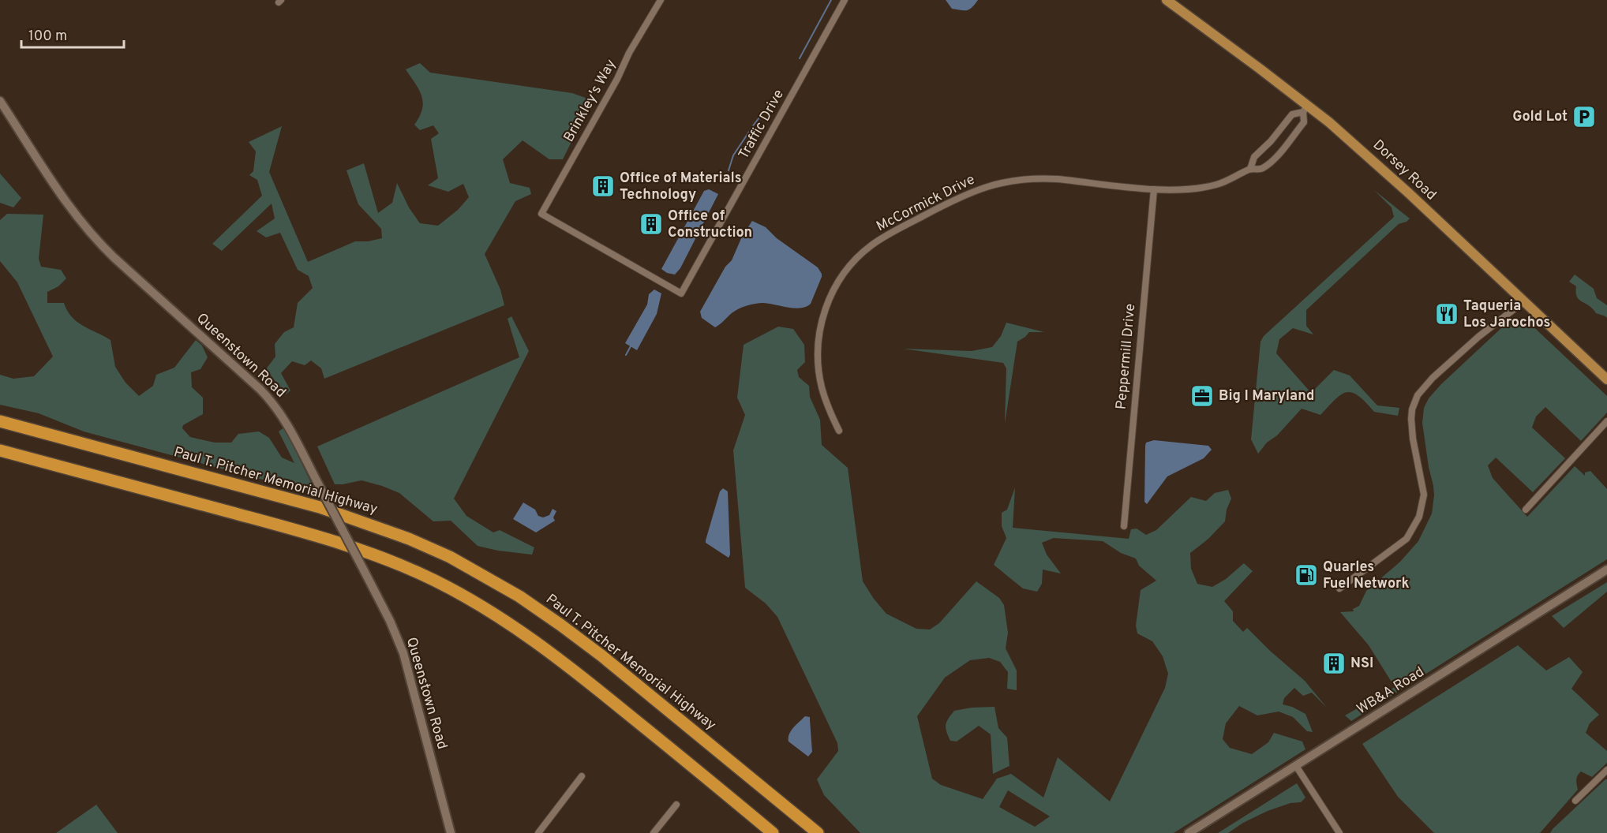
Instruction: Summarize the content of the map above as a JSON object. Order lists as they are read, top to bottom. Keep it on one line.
{"streets":{"highway":["Paul T. Pitcher Memorial Highway"],"main road":["Dorsey Road"],"street":["Brinkley's Way","Traffic Drive","McCormick Drive","Queenstown Road","Peppermill Drive","WB&A Road"]},"crossings":[["Brinkley's Way","Traffic Drive"],["Dorsey Road","McCormick Drive"],["McCormick Drive","Peppermill Drive"]],"places":{"parking":["Gold Lot"],"building":["Office of Materials Technology","Office of Construction","NSI"],"restaurant":["Taqueria Los Jarochos"],"office":["Big I Maryland"],"fuel station":["Quarles Fuel Network"]},"scale_bar":"100 m"}
